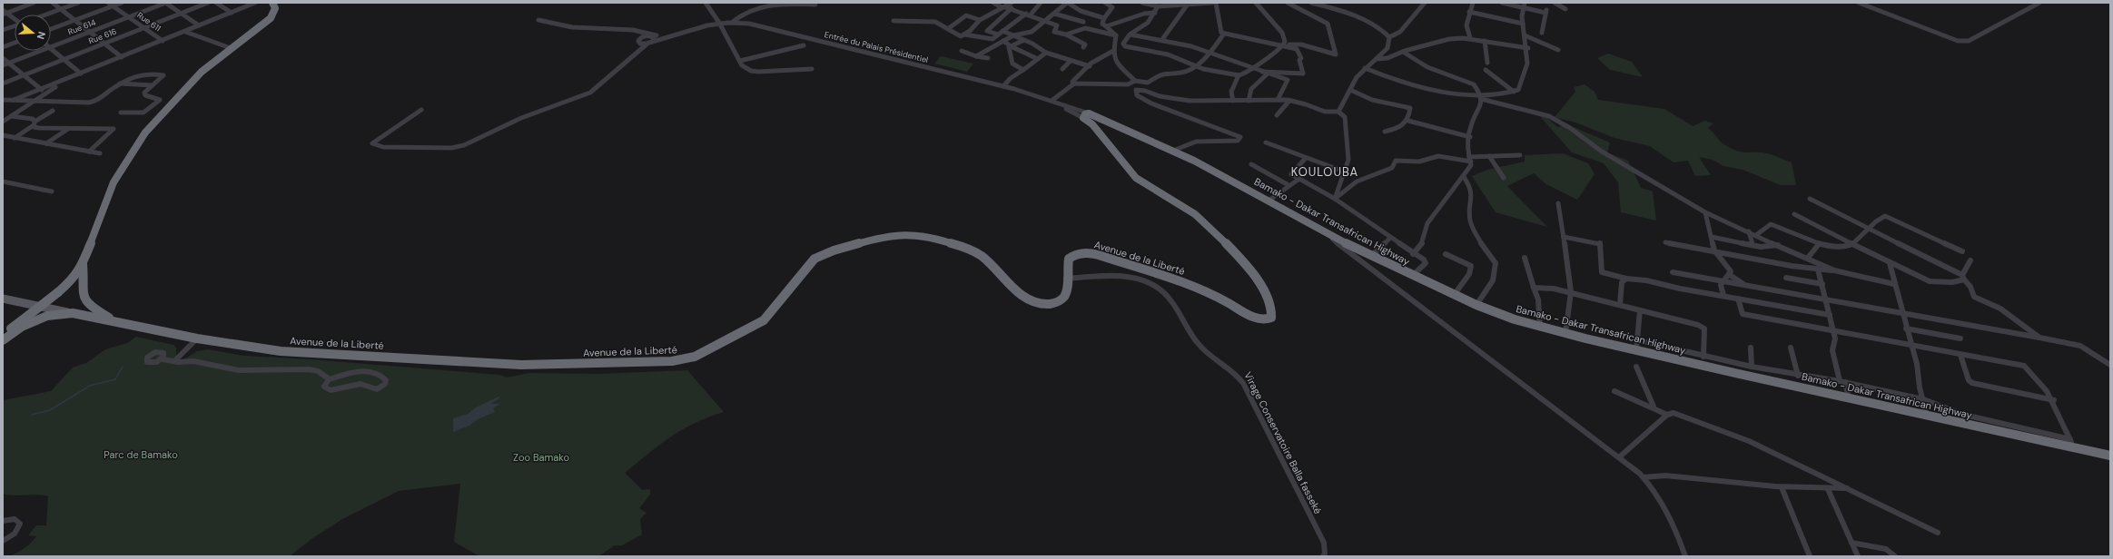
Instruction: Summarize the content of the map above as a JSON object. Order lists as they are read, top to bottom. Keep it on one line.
{"streets":{"highway":["Bamako - Dakar Transafrican Highway","Avenue de la Liberté"],"street":["Rue 611","Rue 614","Rue 616","Entrée du Palais Présidentiel","Virage Conservatoire Balla fasseké"]},"crossings":[["Rue 611","Rue 614"],["Rue 611","Rue 616"],["Avenue de la Liberté","Virage Conservatoire Balla fasseké"]],"districts":["KOULOUBA"],"parks":["Parc de Bamako","Zoo Bamako"],"north":"right"}
